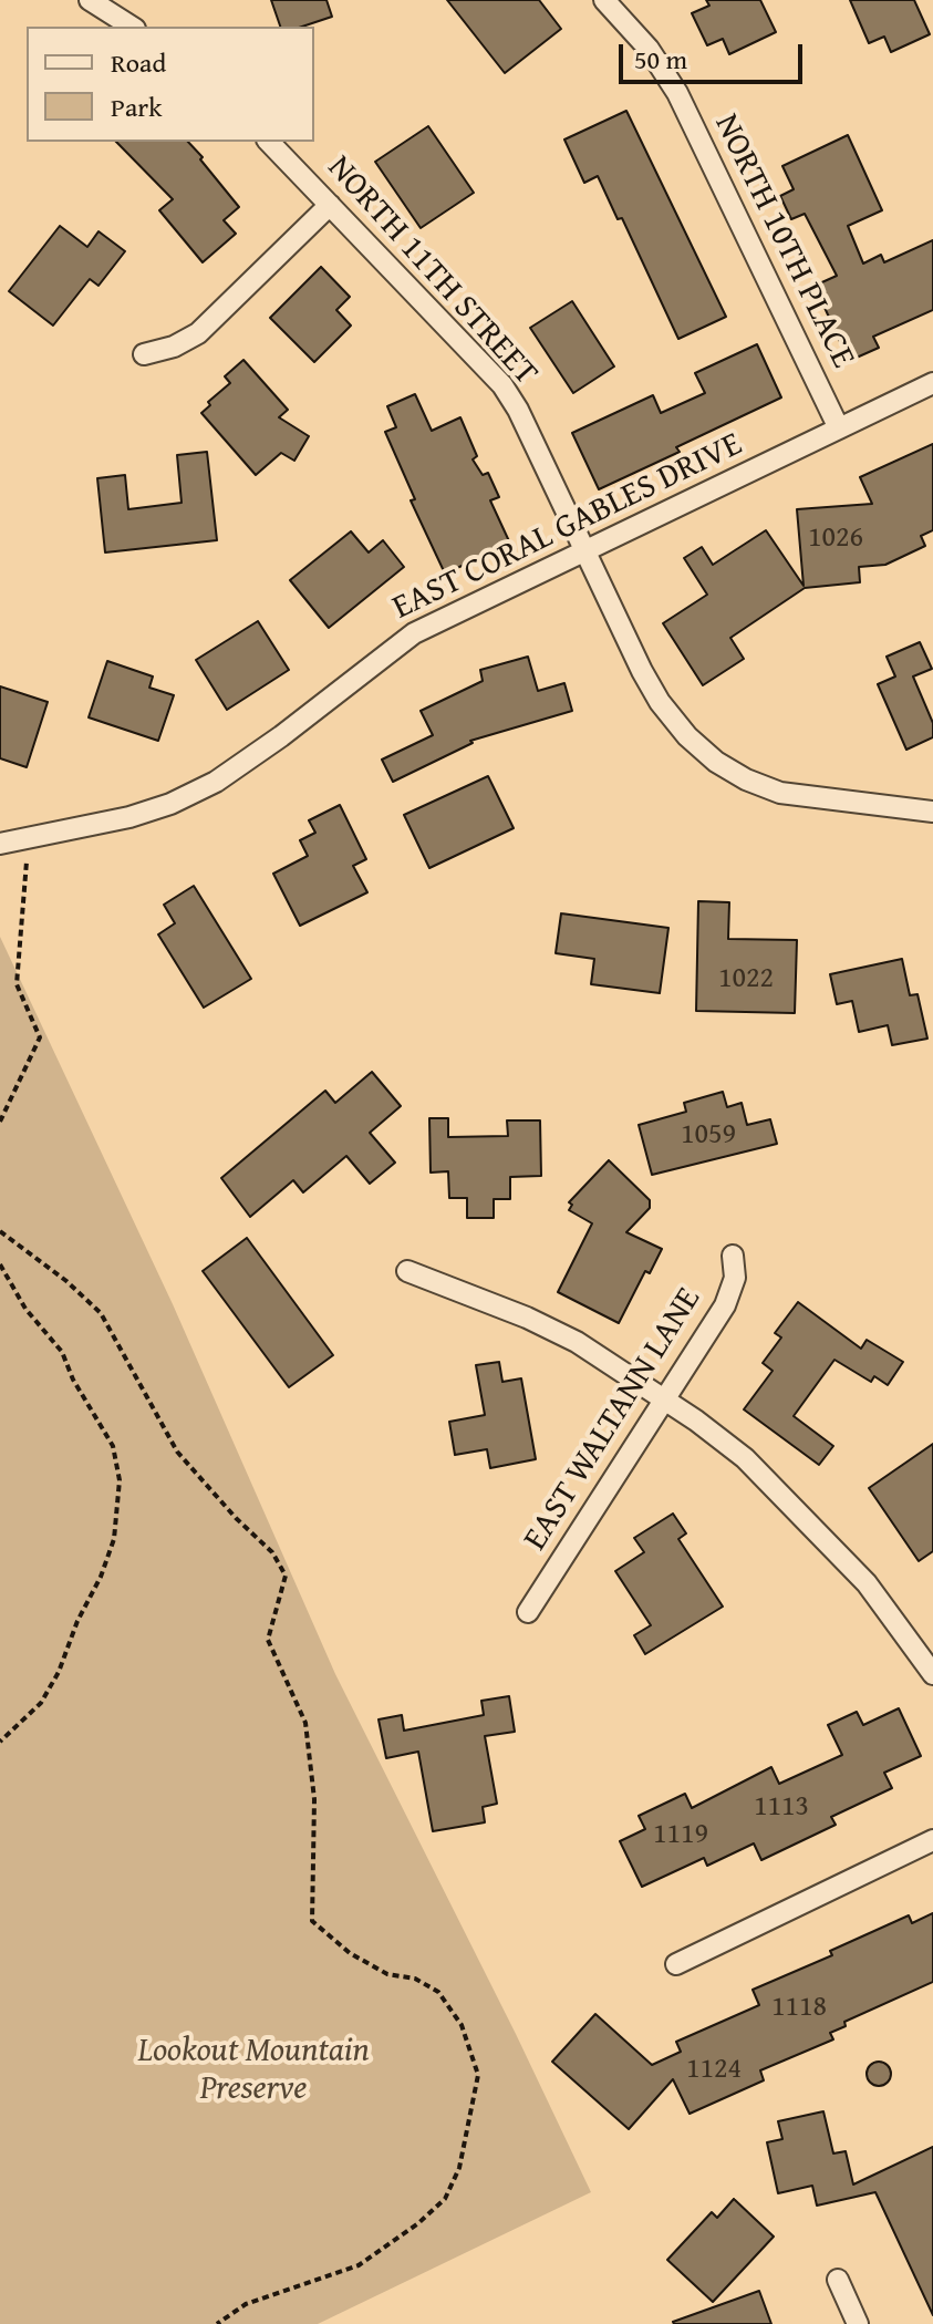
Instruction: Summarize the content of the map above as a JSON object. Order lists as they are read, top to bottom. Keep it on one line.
{"streets":{"street":["NORTH 10TH PLACE","NORTH 11TH STREET","EAST CORAL GABLES DRIVE","EAST WALTANN LANE"]},"crossings":[["NORTH 10TH PLACE","EAST CORAL GABLES DRIVE"],["NORTH 11TH STREET","EAST CORAL GABLES DRIVE"]],"parks":["Lookout Mountain Preserve"],"house_numbers":["1026","1022","1059","1113","1119","1118","1124"],"legend":["Road","Park"],"scale_bar":"50 m"}
